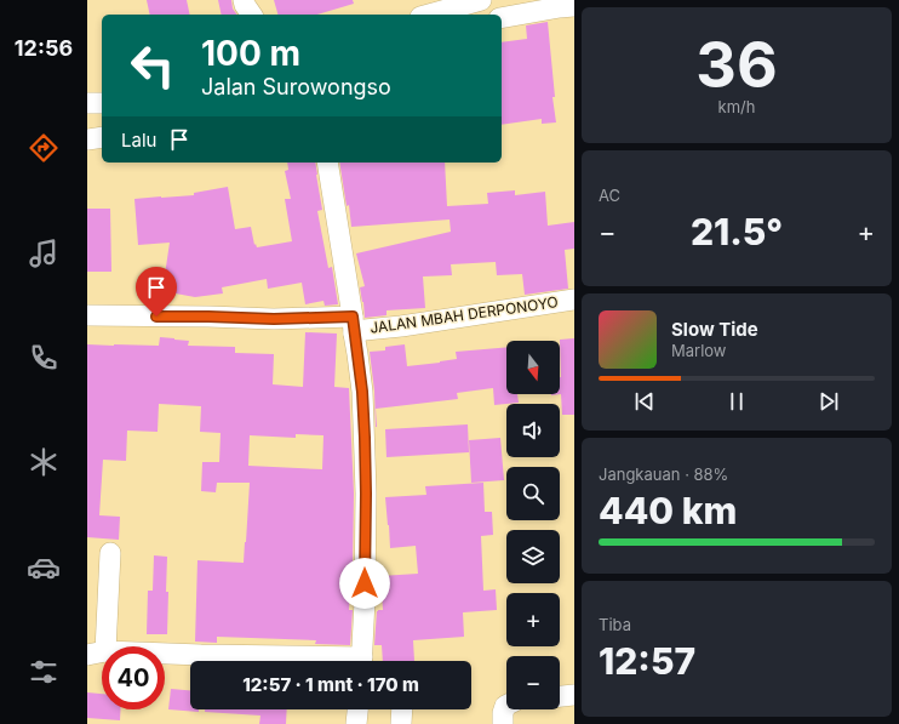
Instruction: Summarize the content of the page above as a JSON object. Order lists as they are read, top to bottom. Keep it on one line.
{"streets":{"street":["JALAN MBAH DERPONOYO"]},"north":"bottom","page":{"tabs":"12:56","tile":[["36","km/h"],"AC",["Jangkauan · 88%","440 km"],["Tiba","12:57"]],"turn":["100 m","Jalan Surowongso"],"then":"Lalu","heat":["−","21.5°","+"],"song":["Slow Tide","Marlow"],"map_buttons":["+","−"],"limit":"40","trip":"12:57 · 1 mnt · 170 m"}}
